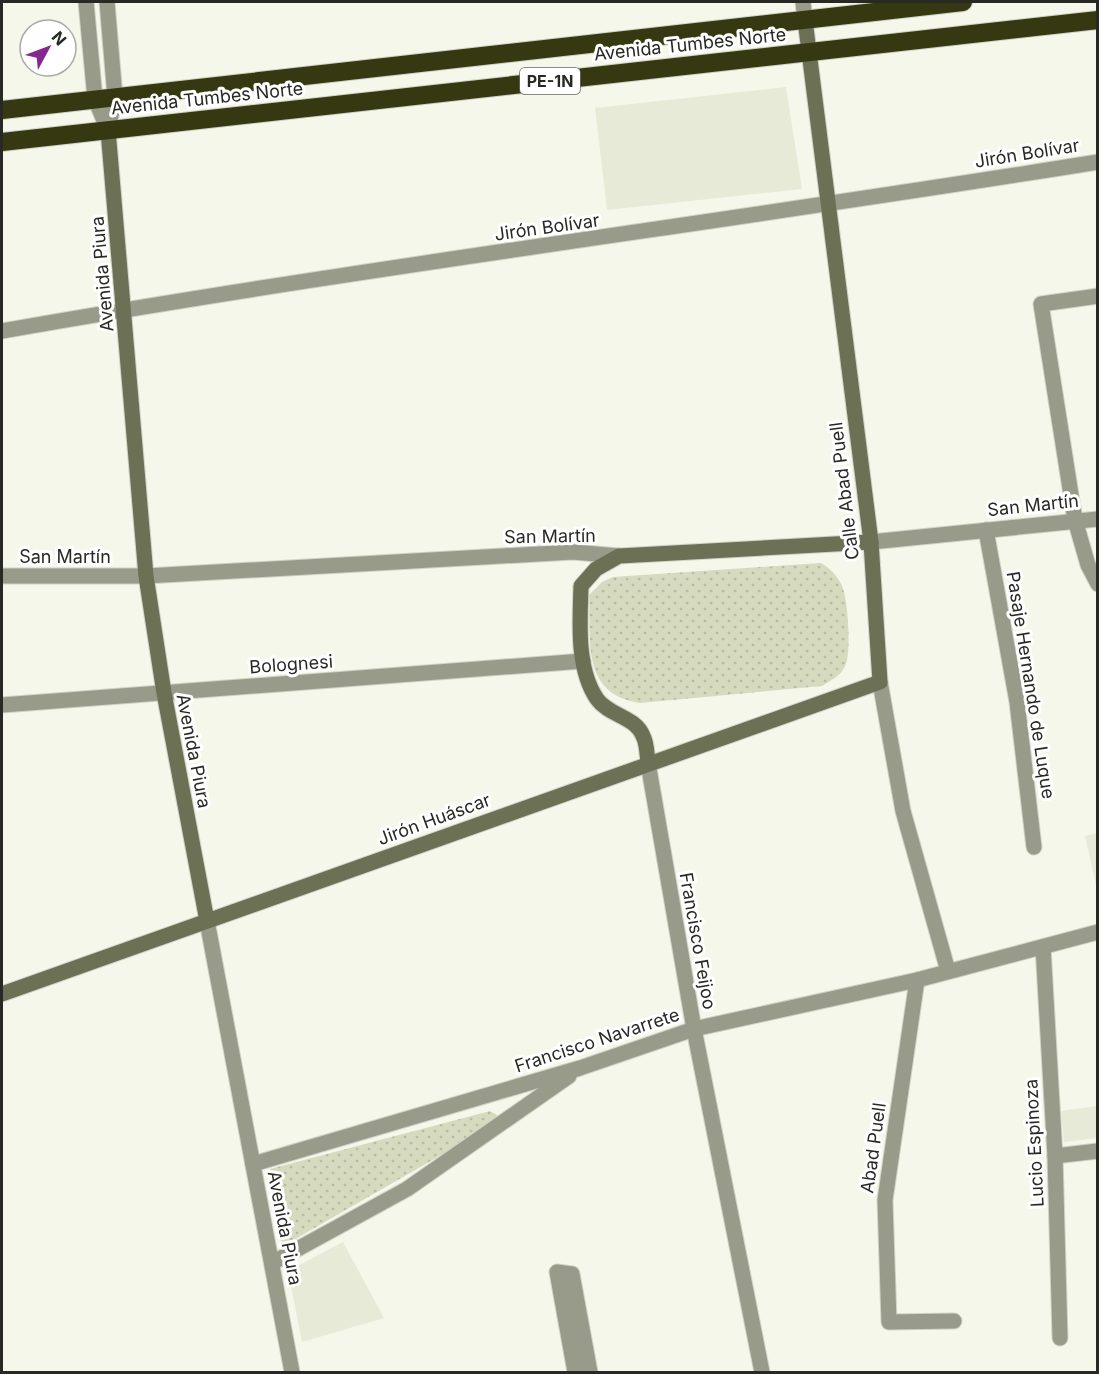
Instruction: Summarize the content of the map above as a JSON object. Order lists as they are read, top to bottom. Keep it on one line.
{"streets":{"highway":["Avenida Tumbes Norte","PE-1N"],"main road":["Avenida Piura","Calle Abad Puell","San Martín","Jirón Huáscar","Francisco Feijoo"],"street":["Jirón Bolívar","Bolognesi","Pasaje Hernando de Luque","Francisco Navarrete","Lucio Espinoza","Abad Puell"]},"crossings":[["Avenida Tumbes Norte","Avenida Piura"],["Avenida Tumbes Norte","Calle Abad Puell"],["Jirón Bolívar","Avenida Piura"],["Jirón Bolívar","Calle Abad Puell"],["Avenida Piura","San Martín"],["Avenida Piura","Bolognesi"],["Avenida Piura","Jirón Huáscar"],["Avenida Piura","Francisco Navarrete"],["Calle Abad Puell","San Martín"],["Calle Abad Puell","Jirón Huáscar"],["Calle Abad Puell","Francisco Navarrete"],["San Martín","Pasaje Hernando de Luque"],["San Martín","Francisco Feijoo"],["Bolognesi","Francisco Feijoo"],["Jirón Huáscar","Francisco Feijoo"],["Francisco Feijoo","Francisco Navarrete"],["Francisco Navarrete","Lucio Espinoza"],["Francisco Navarrete","Abad Puell"]],"north":"top right"}
